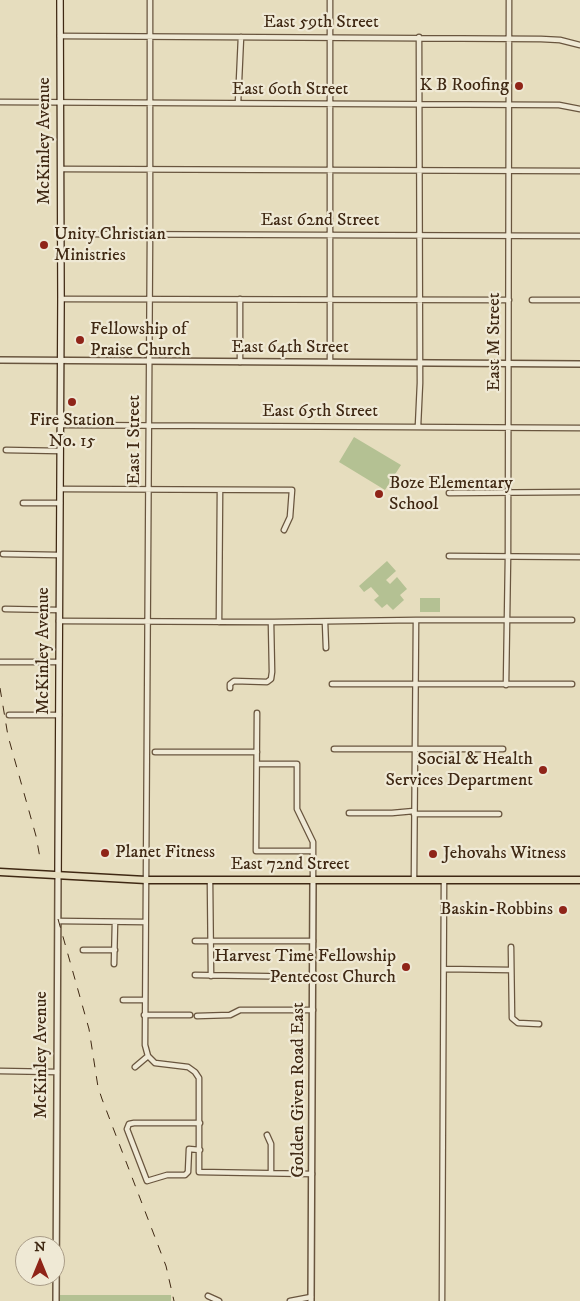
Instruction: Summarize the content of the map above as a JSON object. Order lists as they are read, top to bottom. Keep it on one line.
{"streets":{"main road":["McKinley Avenue","East 72nd Street"],"street":["East 59th Street","East 60th Street","East 62nd Street","East M Street","East 64th Street","East 65th Street","East I Street","Golden Given Road East"]},"crossings":[["East 59th Street","McKinley Avenue"],["East 59th Street","East M Street"],["East 59th Street","East I Street"],["East 60th Street","McKinley Avenue"],["East 60th Street","East M Street"],["East 60th Street","East I Street"],["McKinley Avenue","East 62nd Street"],["McKinley Avenue","East 64th Street"],["McKinley Avenue","East 65th Street"],["McKinley Avenue","East 72nd Street"],["East 62nd Street","East M Street"],["East 62nd Street","East I Street"],["East M Street","East 64th Street"],["East M Street","East 65th Street"],["East 64th Street","East I Street"],["East 65th Street","East I Street"],["East I Street","East 72nd Street"],["East 72nd Street","Golden Given Road East"]],"places":["K B Roofing","Unity Christian Ministries","Fellowship of Praise Church","Fire Station No. 15","Boze Elementary School","Social & Health Services Department","Planet Fitness","Jehovahs Witness","Baskin-Robbins","Harvest Time Fellowship Pentecost Church"],"north":"top"}
